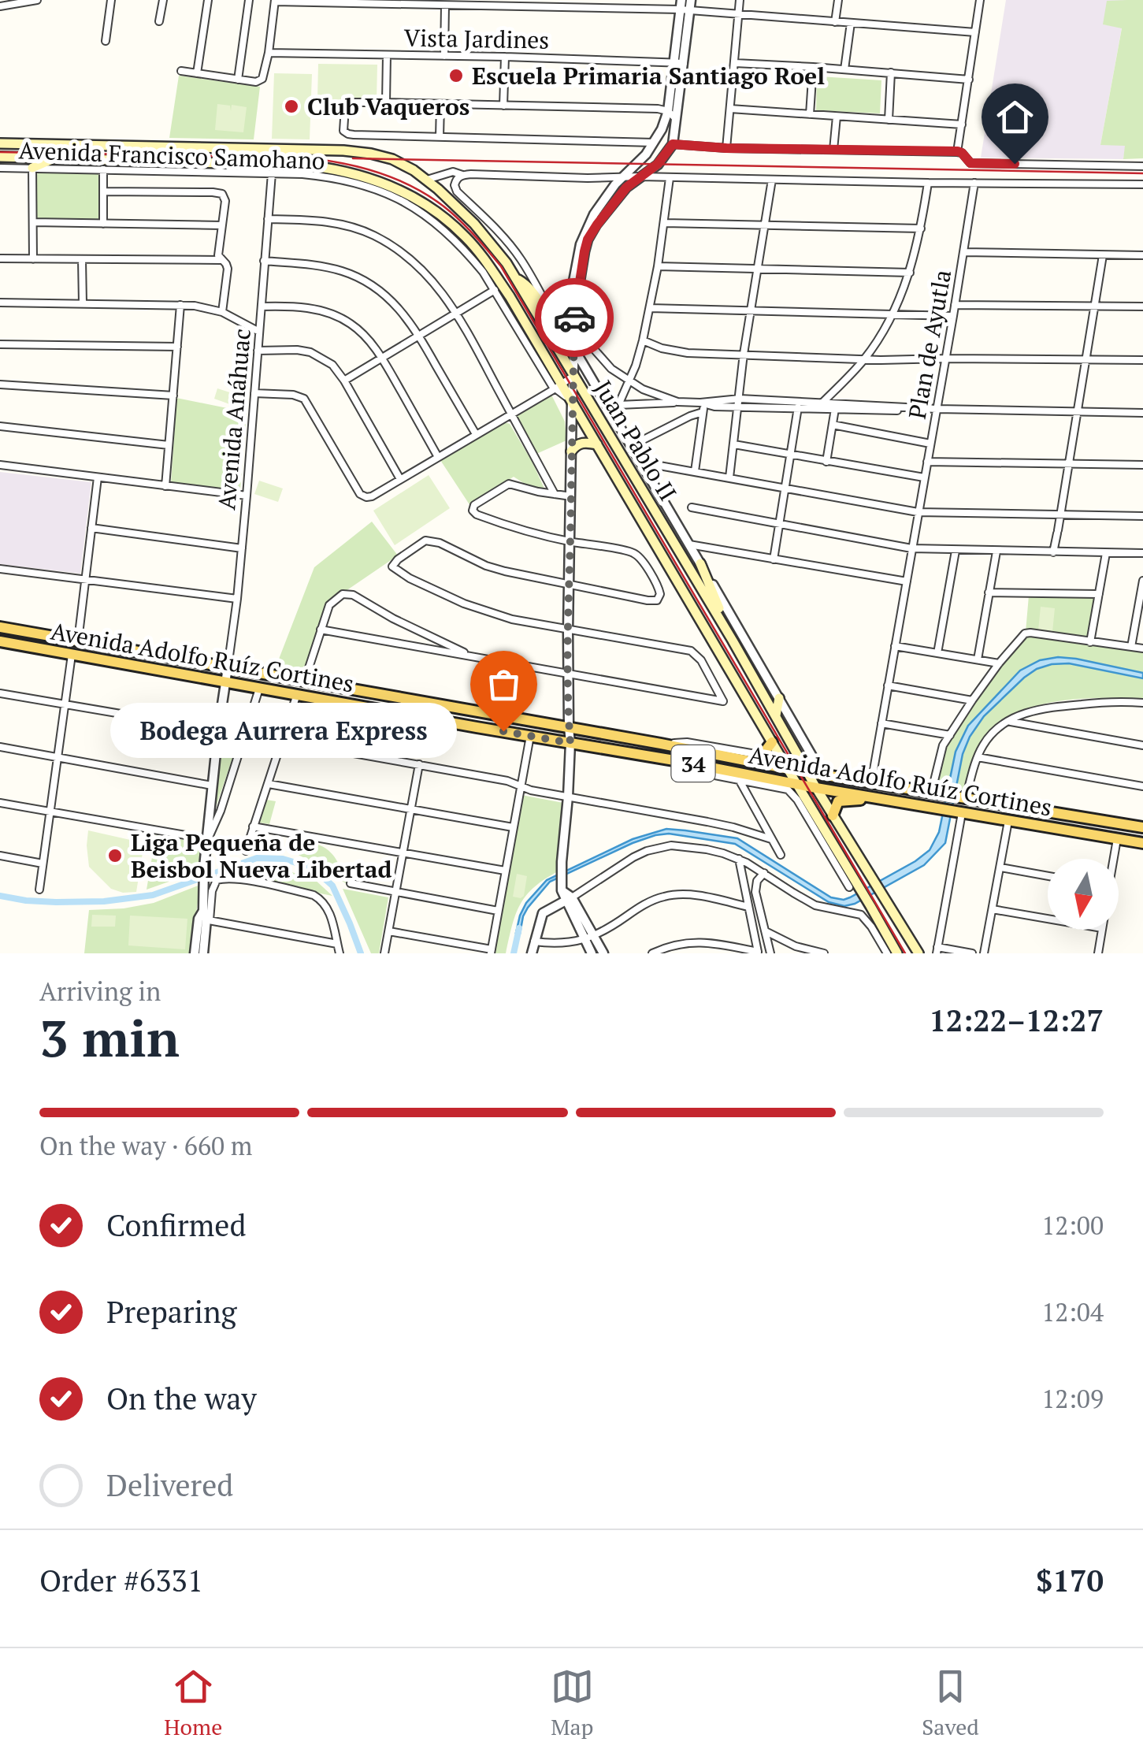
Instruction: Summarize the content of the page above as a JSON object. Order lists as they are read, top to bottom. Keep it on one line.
{"streets":{"main road":["Juan Pablo II","Avenida Adolfo Ruíz Cortines","34"],"street":["Vista Jardines","Avenida Francisco Samohano","Plan de Ayutla","Avenida Anáhuac"]},"crossings":[["Avenida Francisco Samohano","Avenida Anáhuac"],["Avenida Francisco Samohano","Juan Pablo II"],["Plan de Ayutla","Avenida Adolfo Ruíz Cortines"],["Avenida Anáhuac","Avenida Adolfo Ruíz Cortines"],["Juan Pablo II","Avenida Adolfo Ruíz Cortines"]],"places":["Escuela Primaria Santiago Roel","Club Vaqueros","Bodega Aurrera Express","Liga Pequeña de Beisbol Nueva Libertad"],"north":"bottom","page":{"bubble":"Bodega Aurrera Express","heading":["3 min","Arriving in","12:22–12:27"],"panel":["Order #6331","$170"],"bar":"On the way · 660 m","list":[["Confirmed","12:00"],["Preparing","12:04"],["On the way","12:09"],"Delivered"],"tabs":["Home","Map","Saved"]}}
